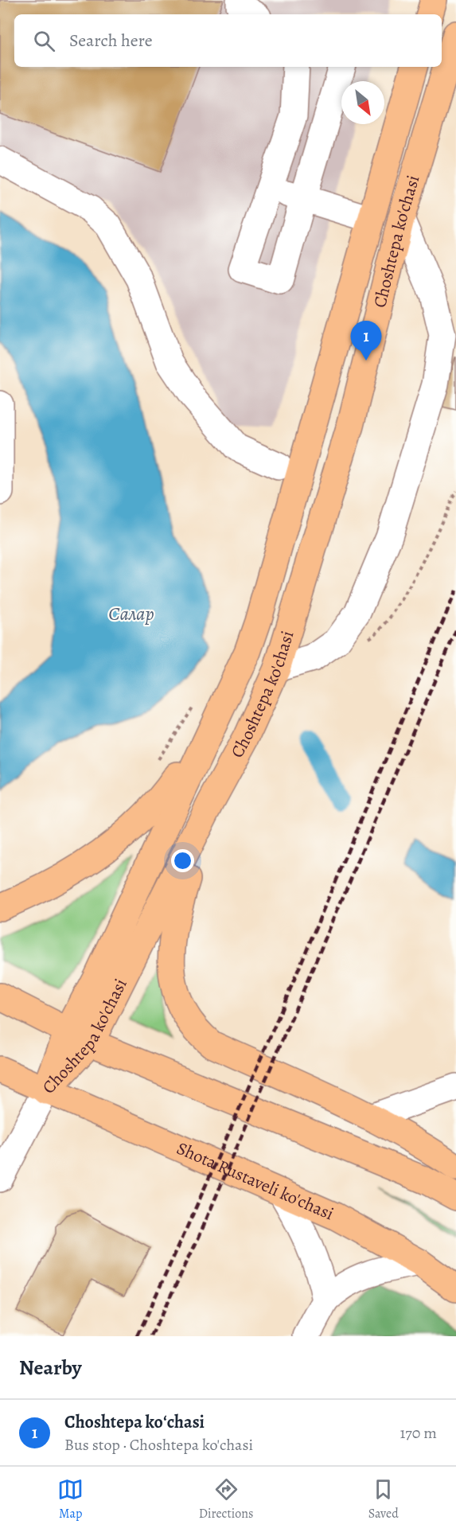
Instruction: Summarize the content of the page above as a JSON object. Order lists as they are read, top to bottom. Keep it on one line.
{"streets":{"main road":["Choshtepa ko'chasi","Shota Rustaveli ko'chasi"]},"crossings":[["Choshtepa ko'chasi","Shota Rustaveli ko'chasi"]],"water":["Салар"],"north":"bottom right","page":{"search":"Search here","pins":"1","heading":"Nearby","list":[{"mark":"1","name":"Choshtepa koʻchasi","note":"Bus stop · Choshtepa ko'chasi","value":"170 m"}],"nav":["Map","Directions","Saved"]}}
